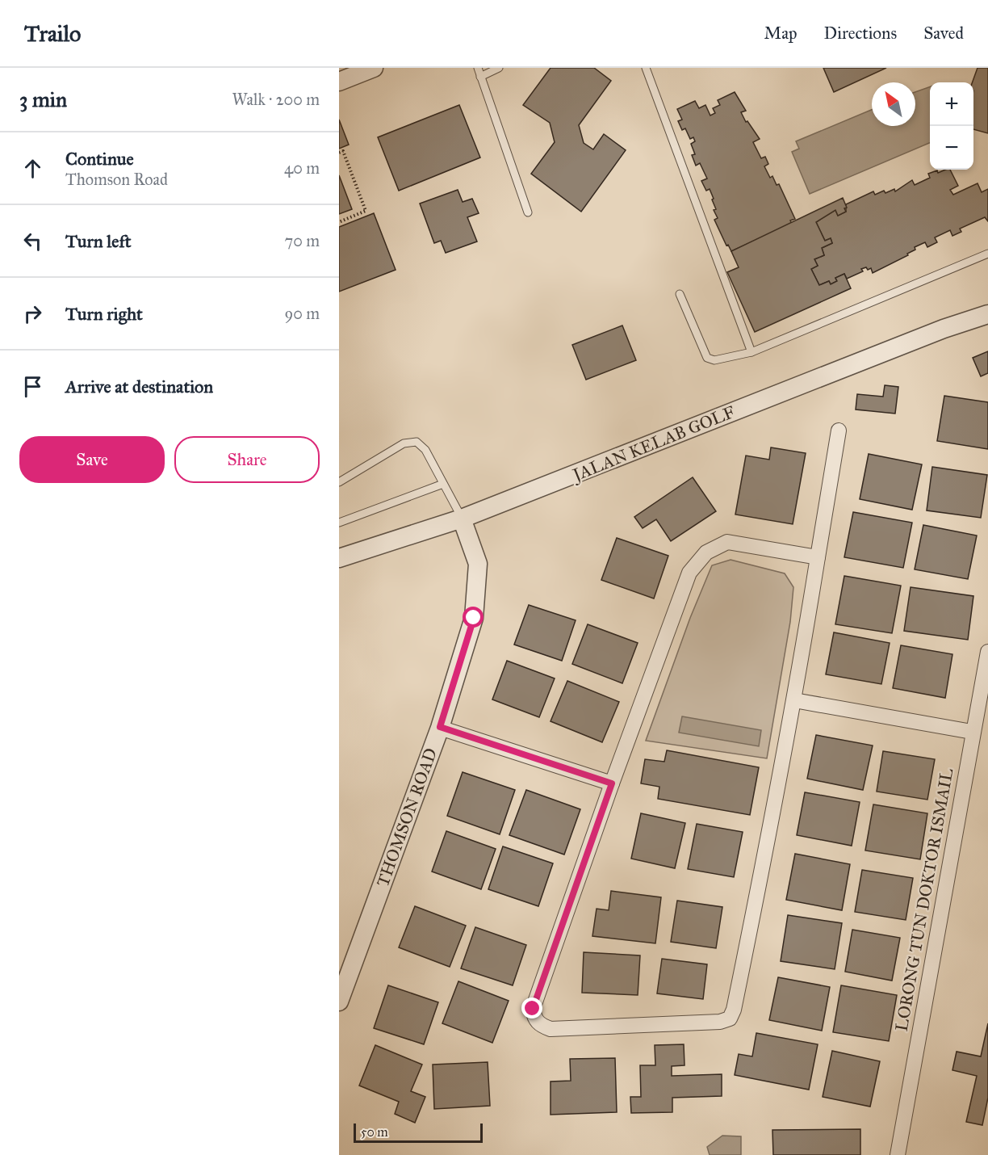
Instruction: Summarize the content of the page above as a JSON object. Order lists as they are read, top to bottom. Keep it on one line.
{"streets":{"street":["JALAN KELAB GOLF","THOMSON ROAD","LORONG TUN DOKTOR ISMAIL"]},"crossings":[["JALAN KELAB GOLF","THOMSON ROAD"]],"scale_bar":"50 m","north":"top left","page":{"header":"Trailo","nav":["Map","Directions","Saved"],"heading":["3 min","Walk · 200 m"],"map_buttons":["+","−"],"list":[["Continue","Thomson Road","40 m"],["Turn left","70 m"],["Turn right","90 m"],"Arrive at destination"],"buttons":["Save","Share"],"scale":"50 m"}}
